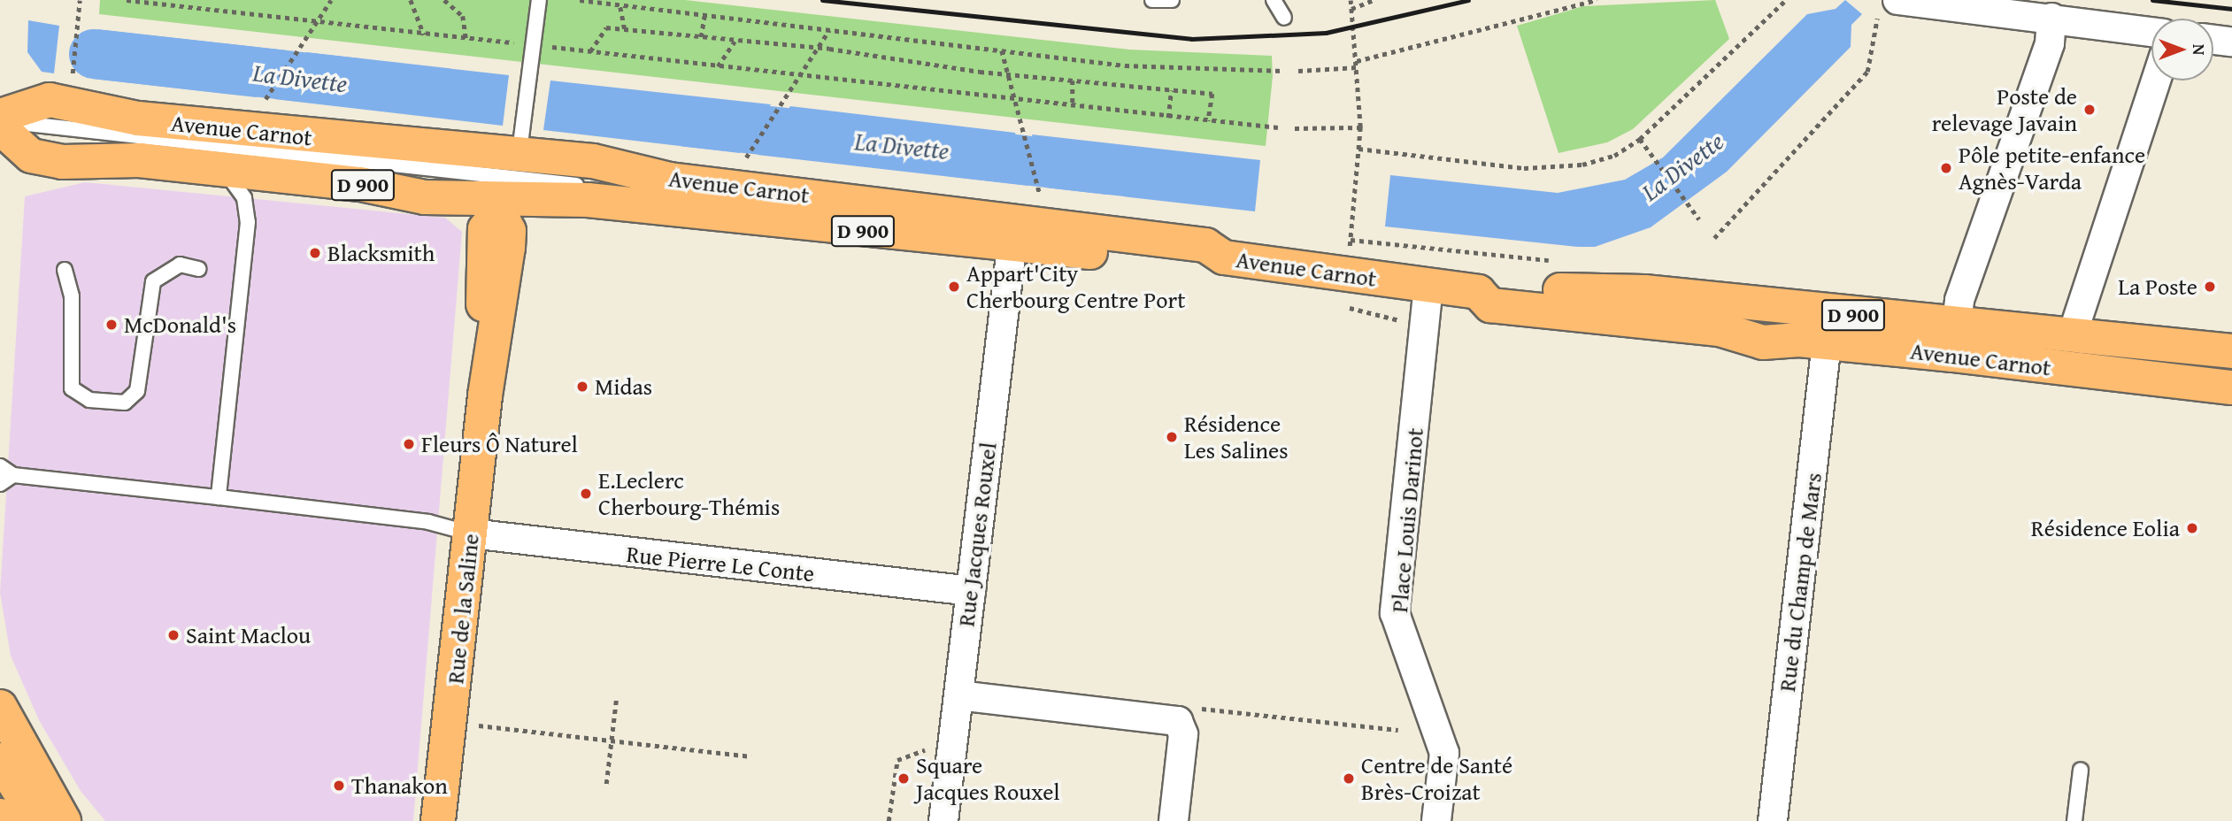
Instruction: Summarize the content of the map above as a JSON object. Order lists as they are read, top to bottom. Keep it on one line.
{"streets":{"main road":["Avenue Carnot","D 900","Rue de la Saline"],"street":["Place Louis Darinot","Rue Jacques Rouxel","Rue Pierre Le Conte","Rue du Champ de Mars"]},"crossings":[["Avenue Carnot","D 900"],["Avenue Carnot","Place Louis Darinot"],["Avenue Carnot","Rue du Champ de Mars"],["Avenue Carnot","Rue de la Saline"],["D 900","Rue Jacques Rouxel"],["D 900","Rue de la Saline"],["Rue Jacques Rouxel","Rue Pierre Le Conte"],["Rue Pierre Le Conte","Rue de la Saline"]],"water":["La Divette"],"places":["Poste de relevage Javain","Pôle petite-enfance Agnès-Varda","Blacksmith","Appart'City Cherbourg Centre Port","La Poste","McDonald's","Midas","Résidence Les Salines","Fleurs Ô Naturel","E.Leclerc Cherbourg-Thémis","Résidence Eolia","Saint Maclou","Square Jacques Rouxel","Centre de Santé Brès-Croizat","Thanakon"],"north":"right"}
